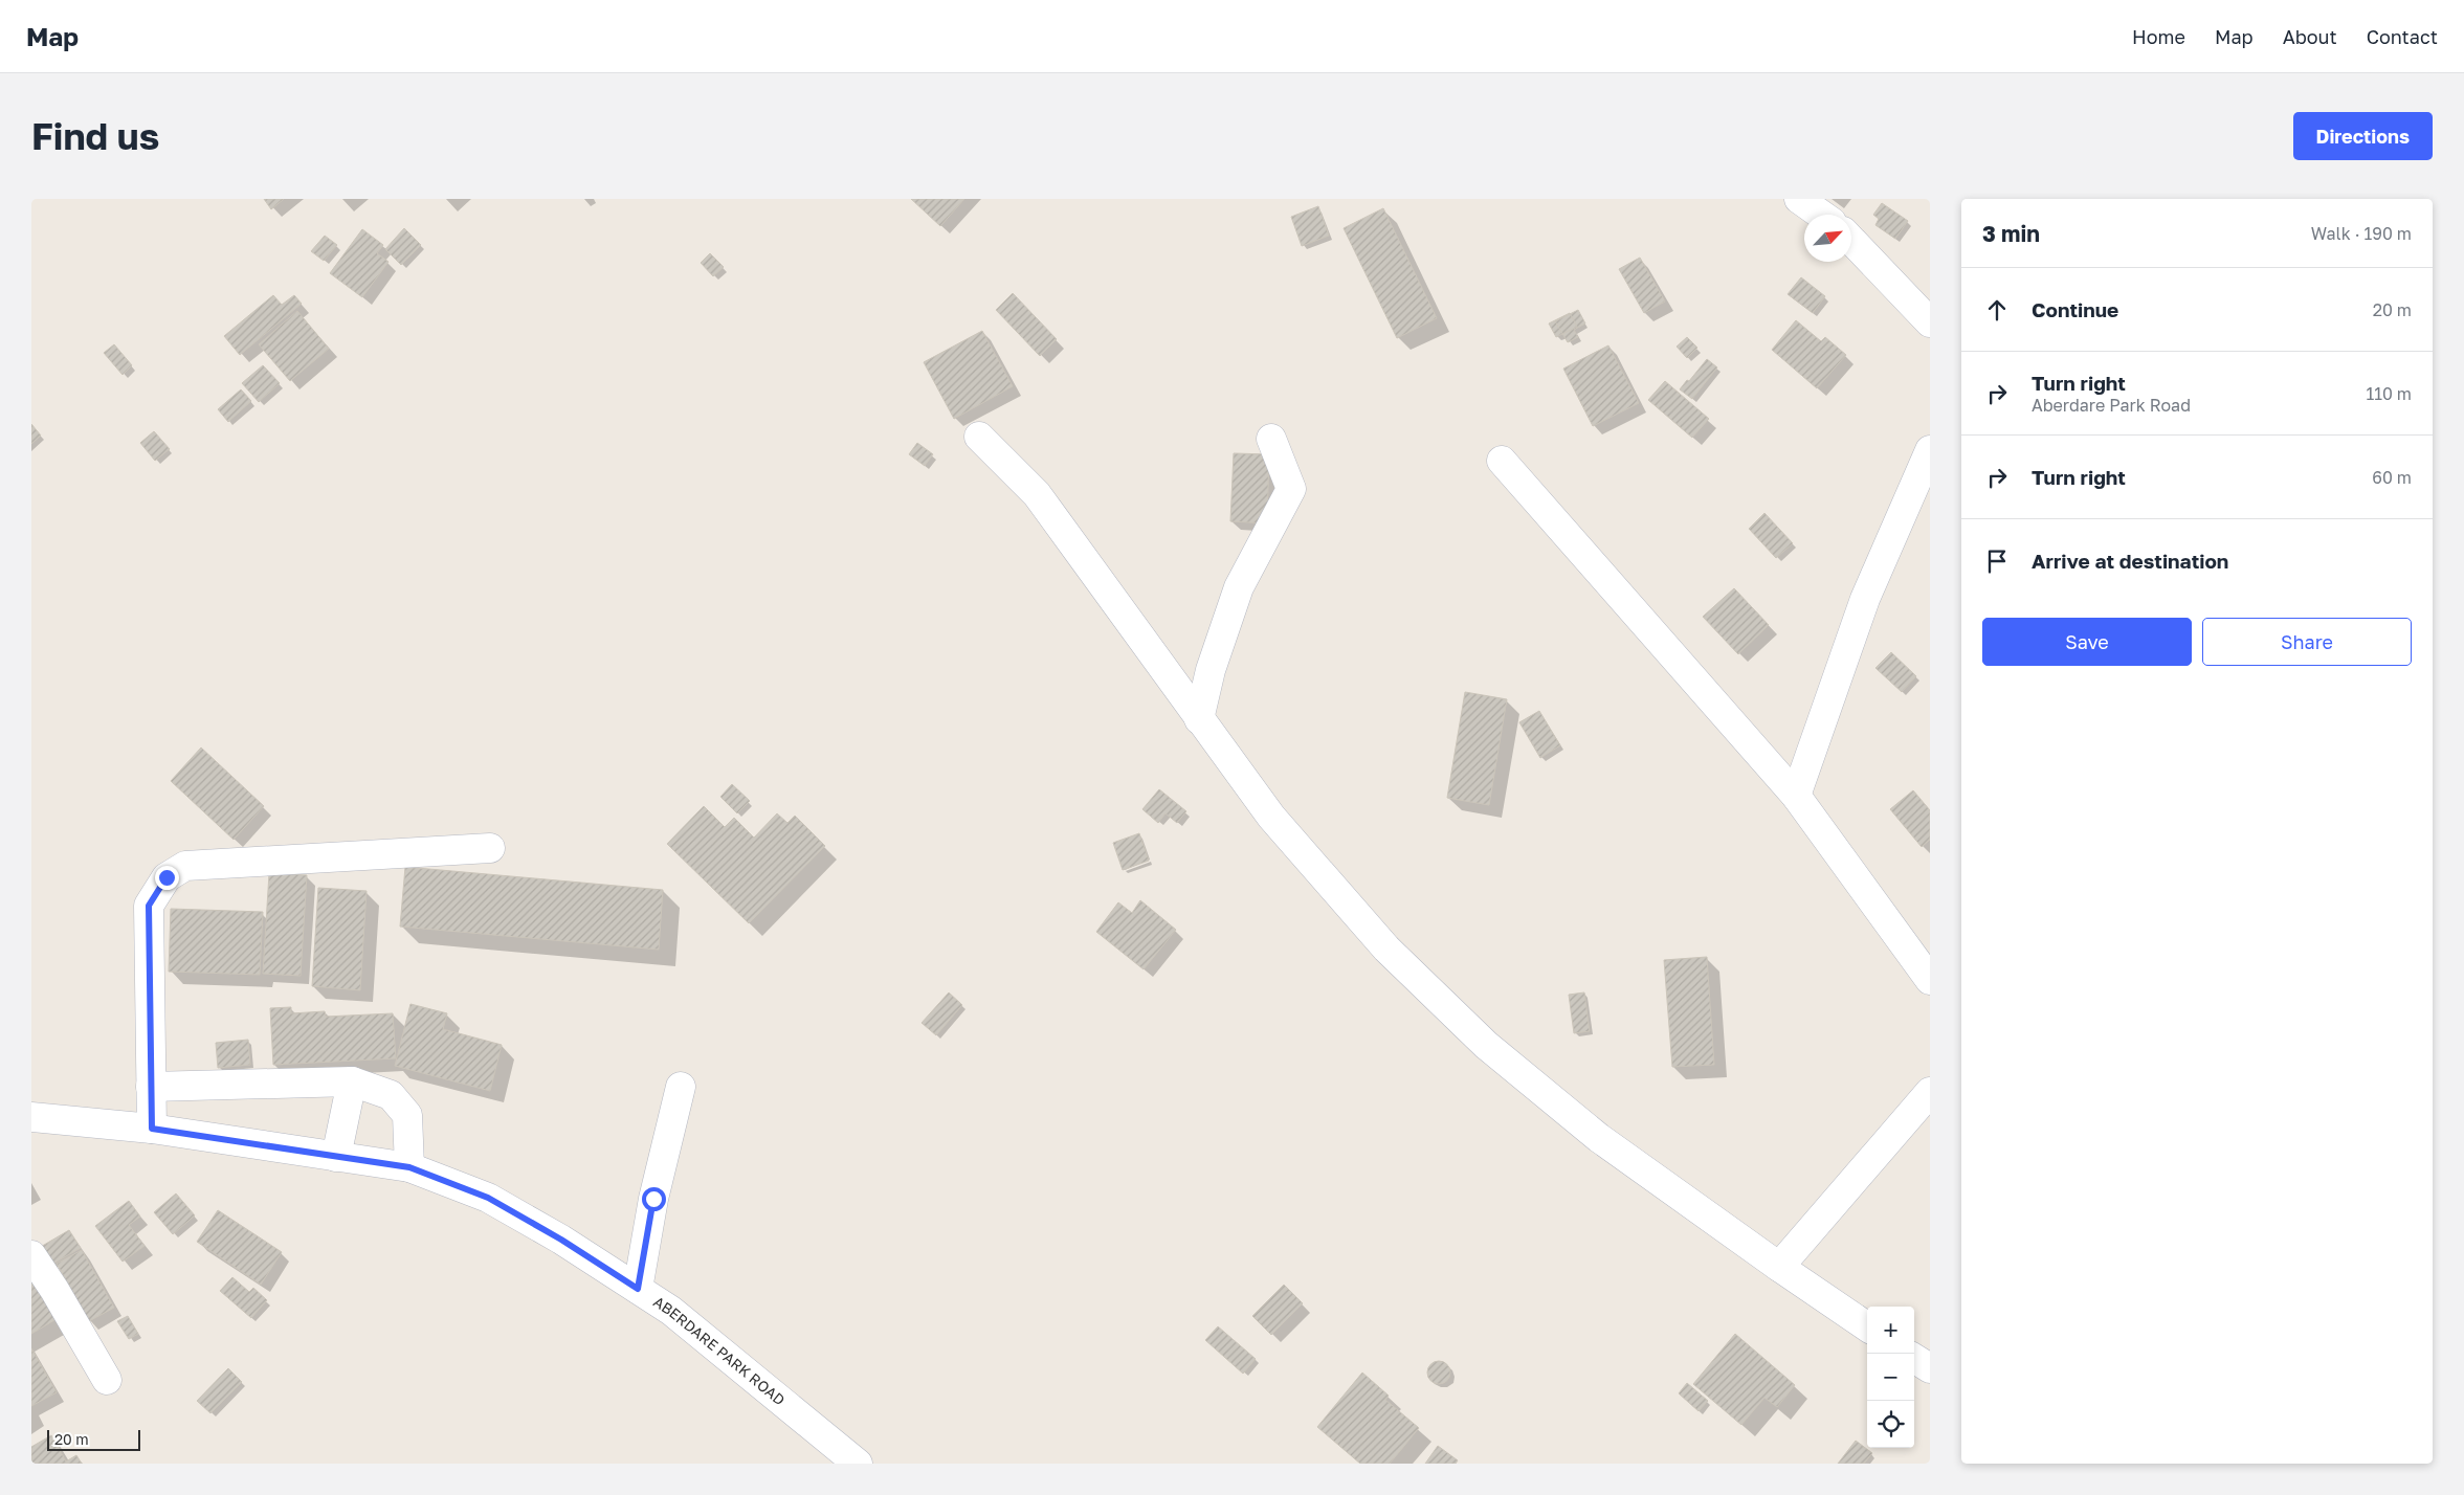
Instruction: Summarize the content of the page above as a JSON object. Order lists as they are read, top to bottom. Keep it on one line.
{"streets":{"street":["ABERDARE PARK ROAD"]},"scale_bar":"20 m","north":"top right","page":{"header":"Map","nav":["Home","Map","About","Contact"],"buttons":["Directions",["Save","Share"]],"title":"Find us","heading":["3 min","Walk · 190 m"],"list":[["Continue","20 m"],["Turn right","Aberdare Park Road","110 m"],["Turn right","60 m"],"Arrive at destination"],"map_buttons":["+","−"],"scale":"20 m"}}
